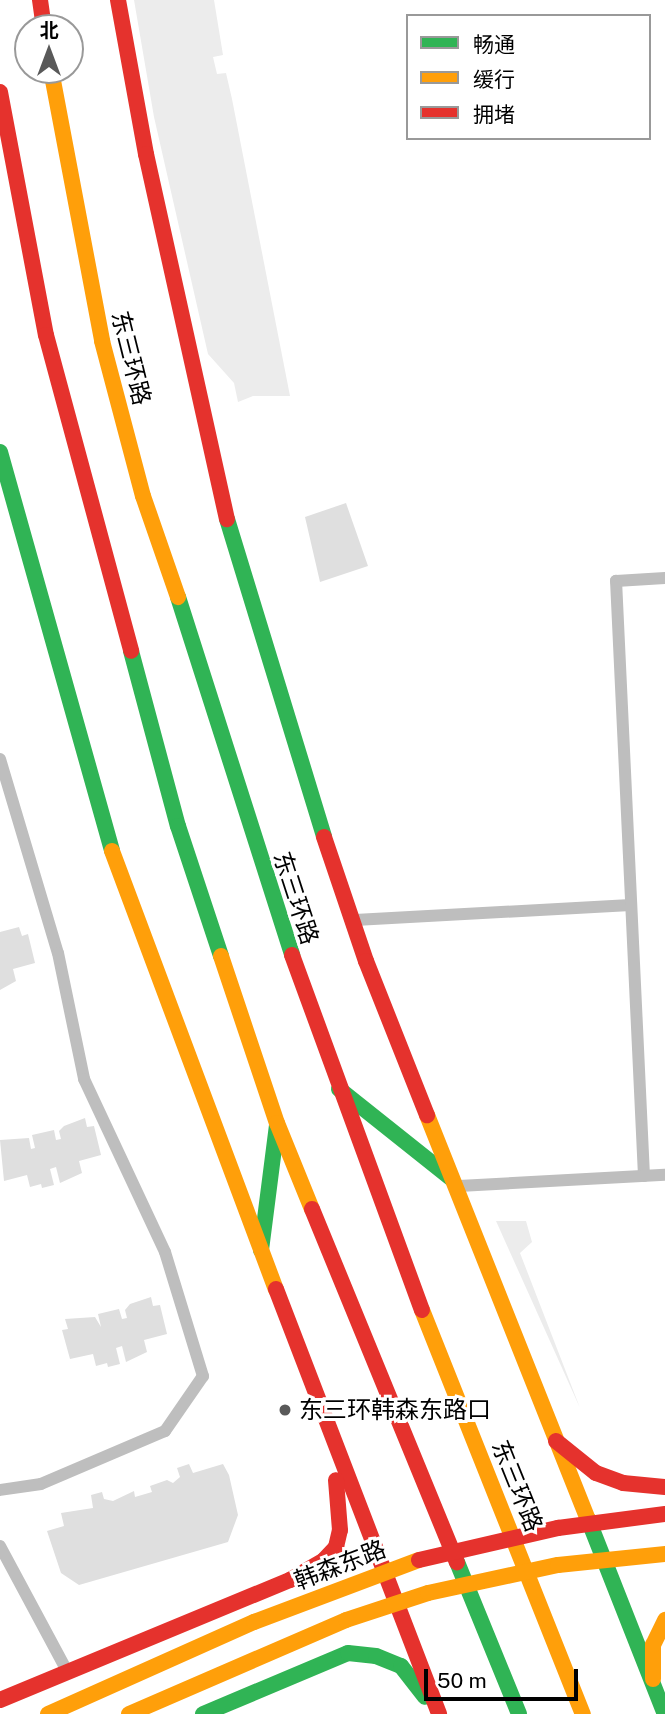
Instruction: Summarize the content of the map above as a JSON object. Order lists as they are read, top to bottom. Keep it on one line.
{"streets":{"main road":["东三环路","韩森东路"]},"places":["东三环韩森东路口"],"legend":["畅通","缓行","拥堵"],"scale_bar":"50 m","north":"top"}
